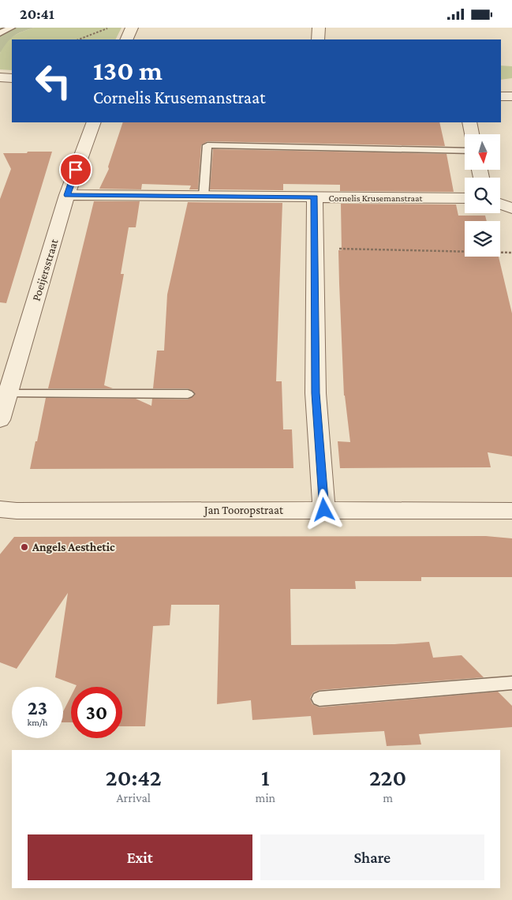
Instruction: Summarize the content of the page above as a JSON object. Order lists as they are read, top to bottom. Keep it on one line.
{"streets":{"street":["Cornelis Krusemanstraat","Poeijersstraat","Jan Tooropstraat"]},"crossings":[["Cornelis Krusemanstraat","Poeijersstraat"]],"places":["Angels Aesthetic"],"north":"bottom","page":{"status":"20:41","turn":["130 m","Cornelis Krusemanstraat"],"speed":"23 km/h","limit":"30","eta":["20:42","Arrival","1","min","220","m"],"buttons":["Exit","Share"]}}
